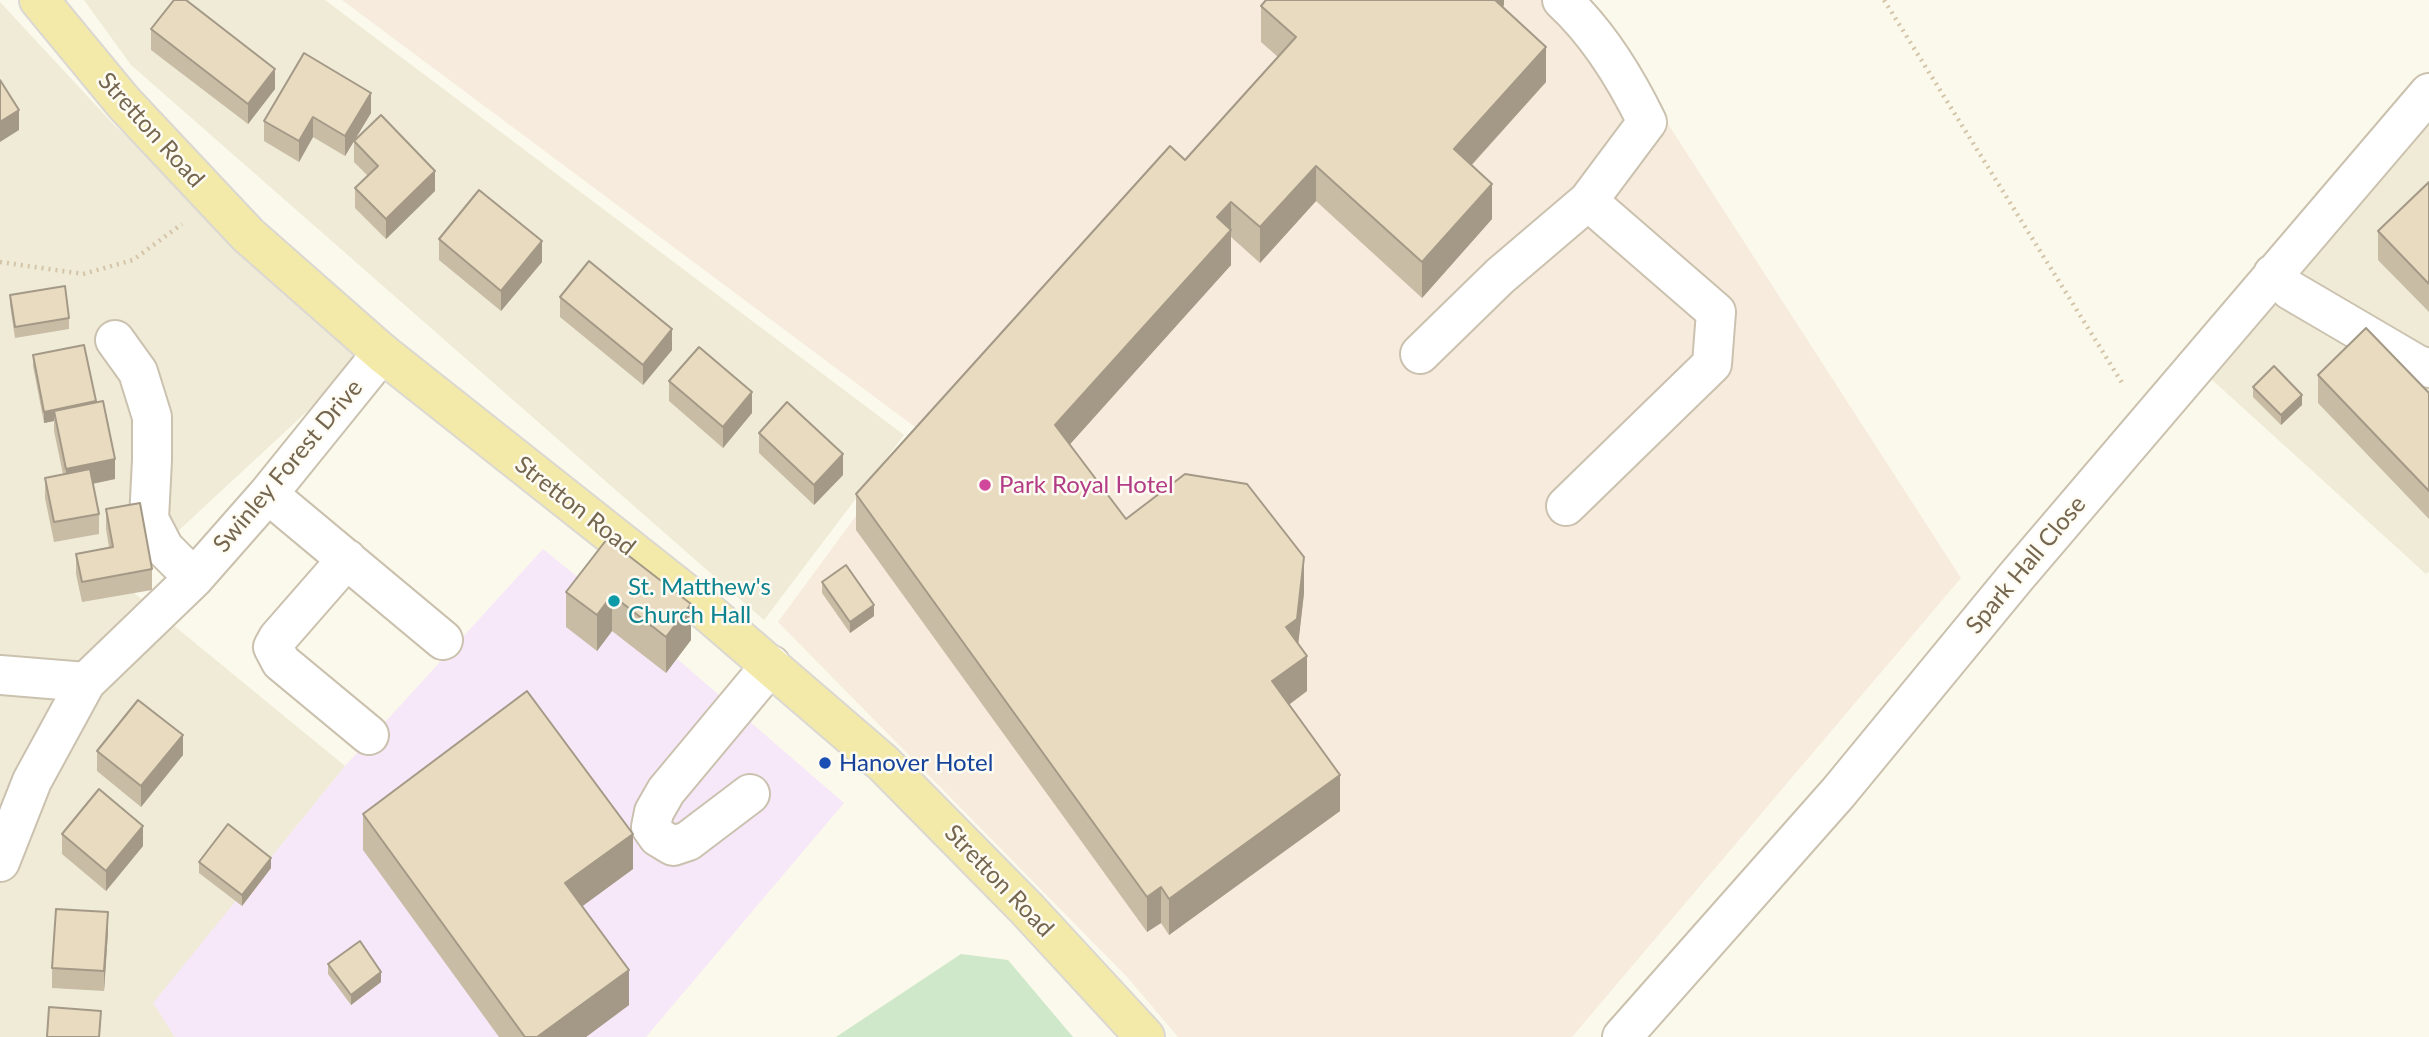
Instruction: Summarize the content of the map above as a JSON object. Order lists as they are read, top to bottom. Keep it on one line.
{"streets":{"main road":["Stretton Road"],"street":["Swinley Forest Drive","Spark Hall Close"]},"crossings":[["Stretton Road","Swinley Forest Drive"]],"places":["Park Royal Hotel","St. Matthew's Church Hall","Hanover Hotel"]}
